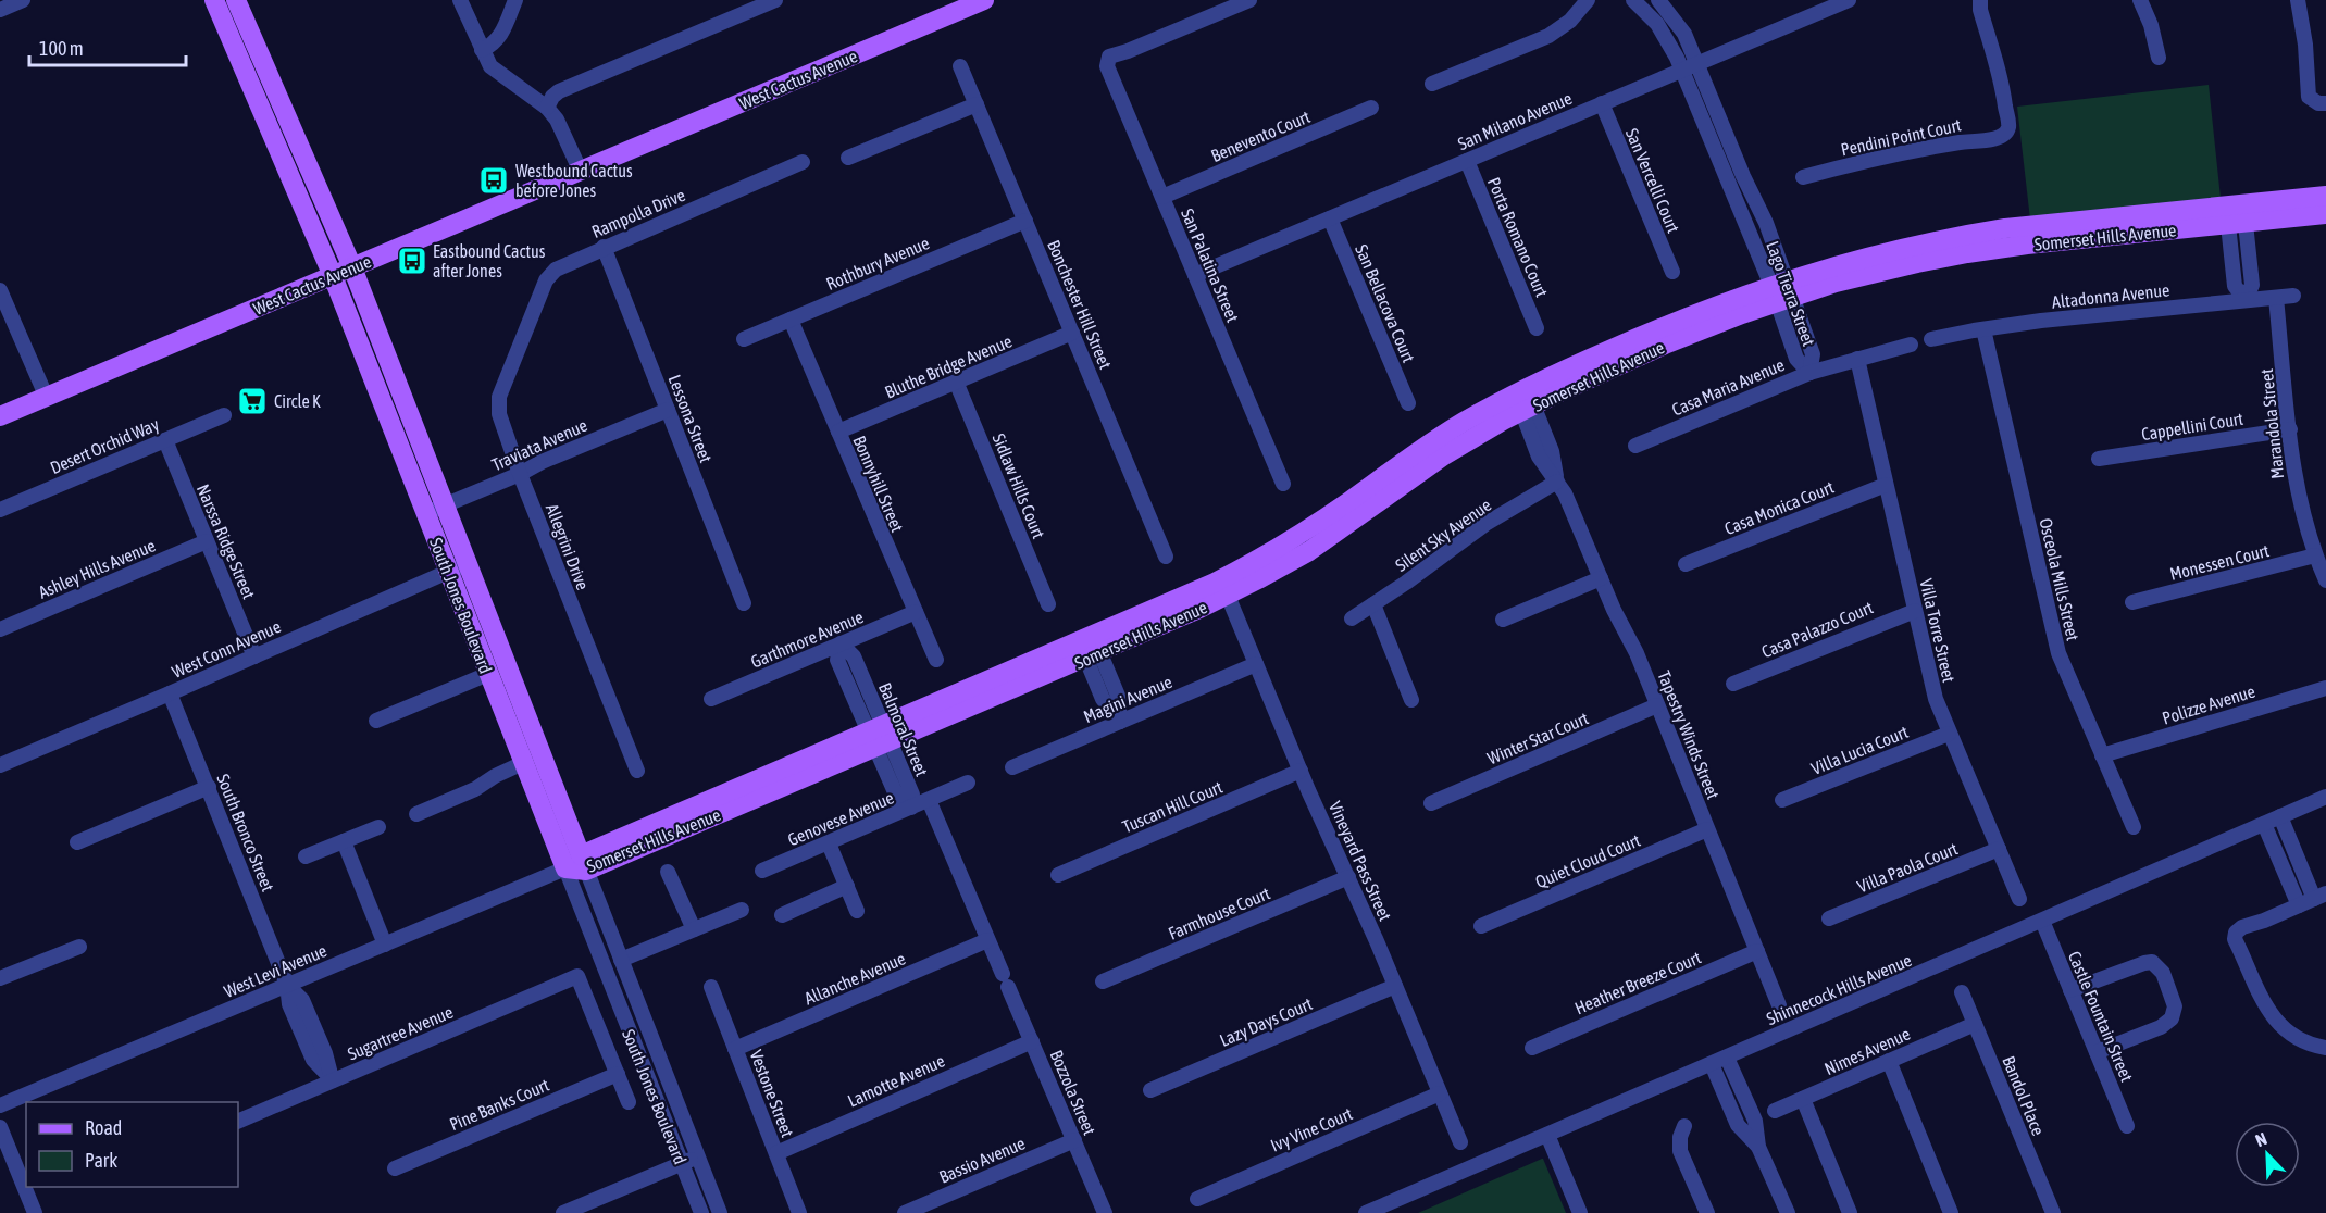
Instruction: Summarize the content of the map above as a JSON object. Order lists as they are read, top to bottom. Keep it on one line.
{"streets":{"main road":["West Cactus Avenue","Somerset Hills Avenue","South Jones Boulevard"],"street":["San Milano Avenue","Benevento Court","Pendini Point Court","San Vercelli Court","Rampolla Drive","Porta Romano Court","Rothbury Avenue","San Palatina Street","Lago Tierra Street","Altadonna Avenue","San Bellacova Court","Bonchester Hill Street","Bluthe Bridge Avenue","Casa Maria Avenue","Lessona Street","Marandola Street","Cappellini Court","Traviata Avenue","Desert Orchid Way","Bonnyhill Street","Sidlaw Hills Court","Casa Monica Court","Silent Sky Avenue","Narssa Ridge Street","Allegrini Drive","Monessen Court","Ashley Hills Avenue","Osceola Mills Street","Casa Palazzo Court","Villa Torre Street","Garthmore Avenue","West Conn Avenue","Magini Avenue","Polizze Avenue","Balmoral Street","Tapestry Winds Street","Winter Star Court","Villa Lucia Court","Tuscan Hill Court","Genovese Avenue","South Bronco Street","Vineyard Pass Street","Quiet Cloud Court","Villa Paola Court","Farmhouse Court","West Levi Avenue","Allanche Avenue","Heather Breeze Court","Shinnecock Hills Avenue","Castle Fountain Street","Lazy Days Court","Sugartree Avenue","Nimes Avenue","Lamotte Avenue","Bozzola Street","Vestone Street","Bandol Place","Pine Banks Court","Ivy Vine Court","Bassio Avenue"]},"crossings":[["West Cactus Avenue","South Jones Boulevard"],["San Milano Avenue","San Vercelli Court"],["San Milano Avenue","Porta Romano Court"],["San Milano Avenue","San Palatina Street"],["San Milano Avenue","Lago Tierra Street"],["San Milano Avenue","San Bellacova Court"],["Benevento Court","San Palatina Street"],["Rampolla Drive","Lessona Street"],["Rampolla Drive","Allegrini Drive"],["Somerset Hills Avenue","Lago Tierra Street"],["Somerset Hills Avenue","South Jones Boulevard"],["Somerset Hills Avenue","Balmoral Street"],["Somerset Hills Avenue","Tapestry Winds Street"],["Somerset Hills Avenue","Vineyard Pass Street"],["Somerset Hills Avenue","West Levi Avenue"],["Rothbury Avenue","Bonchester Hill Street"],["Rothbury Avenue","Bonnyhill Street"],["Lago Tierra Street","Casa Maria Avenue"],["Altadonna Avenue","Marandola Street"],["Altadonna Avenue","Osceola Mills Street"],["Bonchester Hill Street","Bluthe Bridge Avenue"],["Bluthe Bridge Avenue","Bonnyhill Street"],["Bluthe Bridge Avenue","Sidlaw Hills Court"],["Casa Maria Avenue","Villa Torre Street"],["Lessona Street","Traviata Avenue"],["Marandola Street","Cappellini Court"],["Marandola Street","Monessen Court"],["Traviata Avenue","Allegrini Drive"],["Traviata Avenue","South Jones Boulevard"],["Desert Orchid Way","Narssa Ridge Street"],["Bonnyhill Street","Garthmore Avenue"],["Casa Monica Court","Villa Torre Street"],["Silent Sky Avenue","Tapestry Winds Street"],["Narssa Ridge Street","Ashley Hills Avenue"],["Narssa Ridge Street","West Conn Avenue"],["Osceola Mills Street","Polizze Avenue"],["South Jones Boulevard","West Conn Avenue"],["South Jones Boulevard","West Levi Avenue"],["Casa Palazzo Court","Villa Torre Street"],["Villa Torre Street","Villa Lucia Court"],["Villa Torre Street","Villa Paola Court"],["Garthmore Avenue","Balmoral Street"],["West Conn Avenue","South Bronco Street"],["Magini Avenue","Vineyard Pass Street"],["Balmoral Street","Genovese Avenue"],["Balmoral Street","Allanche Avenue"],["Balmoral Street","Bozzola Street"],["Tapestry Winds Street","Winter Star Court"],["Tapestry Winds Street","Quiet Cloud Court"],["Tapestry Winds Street","Heather Breeze Court"],["Tuscan Hill Court","Vineyard Pass Street"],["South Bronco Street","West Levi Avenue"],["South Bronco Street","Sugartree Avenue"],["Vineyard Pass Street","Farmhouse Court"],["Vineyard Pass Street","Lazy Days Court"],["Vineyard Pass Street","Ivy Vine Court"],["Allanche Avenue","Vestone Street"],["Shinnecock Hills Avenue","Castle Fountain Street"],["Sugartree Avenue","Pine Banks Court"],["Nimes Avenue","Bandol Place"],["Lamotte Avenue","Bozzola Street"],["Lamotte Avenue","Vestone Street"],["Bozzola Street","Bassio Avenue"]],"places":{"bus stop":["Westbound Cactus before Jones","Eastbound Cactus after Jones"],"supermarket":["Circle K"]},"legend":["Road","Park"],"scale_bar":"100 m","north":"top left"}
